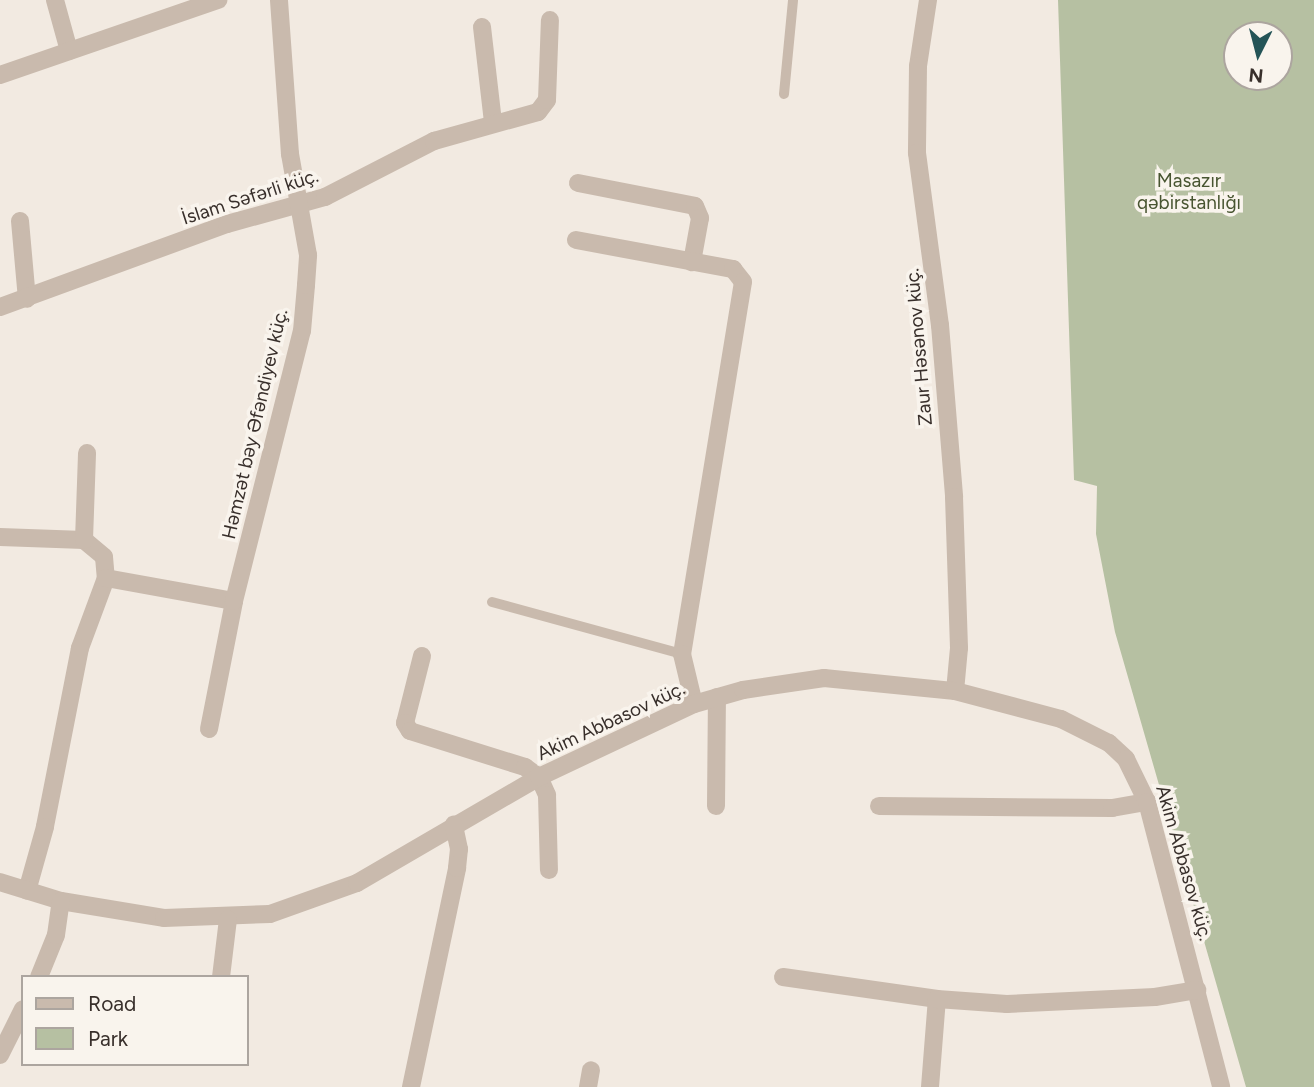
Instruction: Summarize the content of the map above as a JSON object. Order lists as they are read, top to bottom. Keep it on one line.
{"streets":{"street":["İslam Səfərli küç.","Zaur Həsənov küç.","Həmzət bəy Əfəndiyev küç.","Akim Abbasov küç."]},"crossings":[["İslam Səfərli küç.","Həmzət bəy Əfəndiyev küç."],["Zaur Həsənov küç.","Akim Abbasov küç."]],"parks":["Masazır qəbirstanlığı"],"legend":["Road","Park"],"north":"bottom"}
